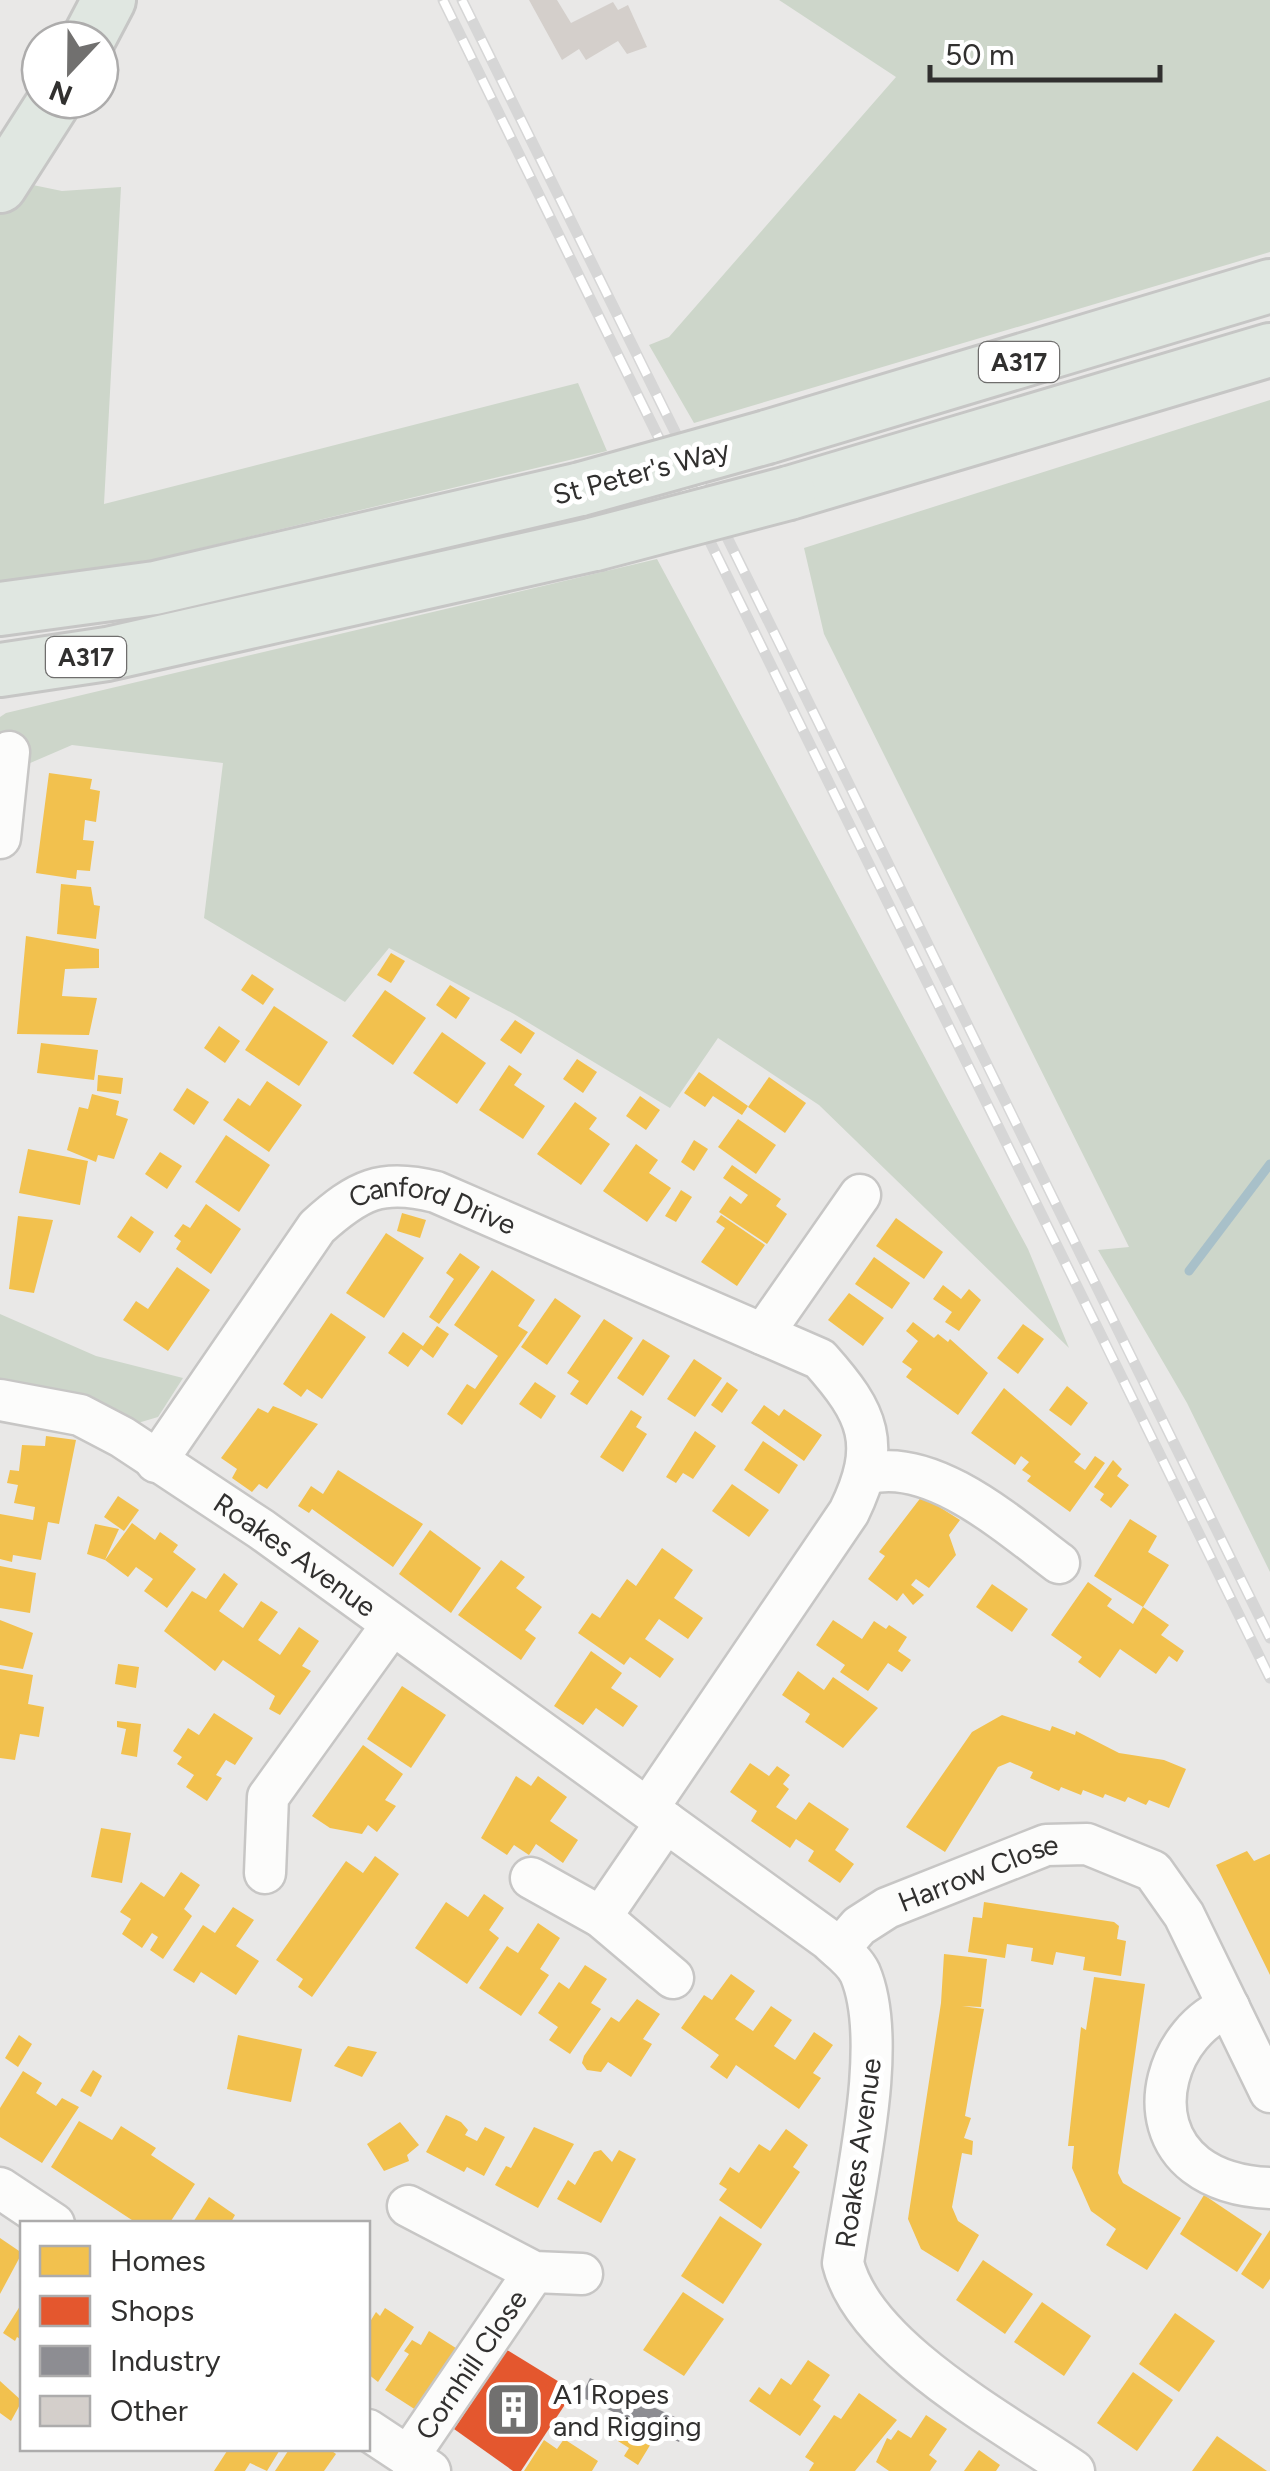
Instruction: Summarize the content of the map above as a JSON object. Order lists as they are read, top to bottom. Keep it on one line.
{"streets":{"main road":["A317","St Peter's Way"],"street":["Canford Drive","Roakes Avenue","Harrow Close","Cornhill Close"]},"crossings":[["Canford Drive","Roakes Avenue"],["Roakes Avenue","Harrow Close"]],"places":{"building":["A1 Ropes and Rigging"]},"legend":["Homes","Shops","Industry","Other"],"scale_bar":"50 m","north":"bottom"}
